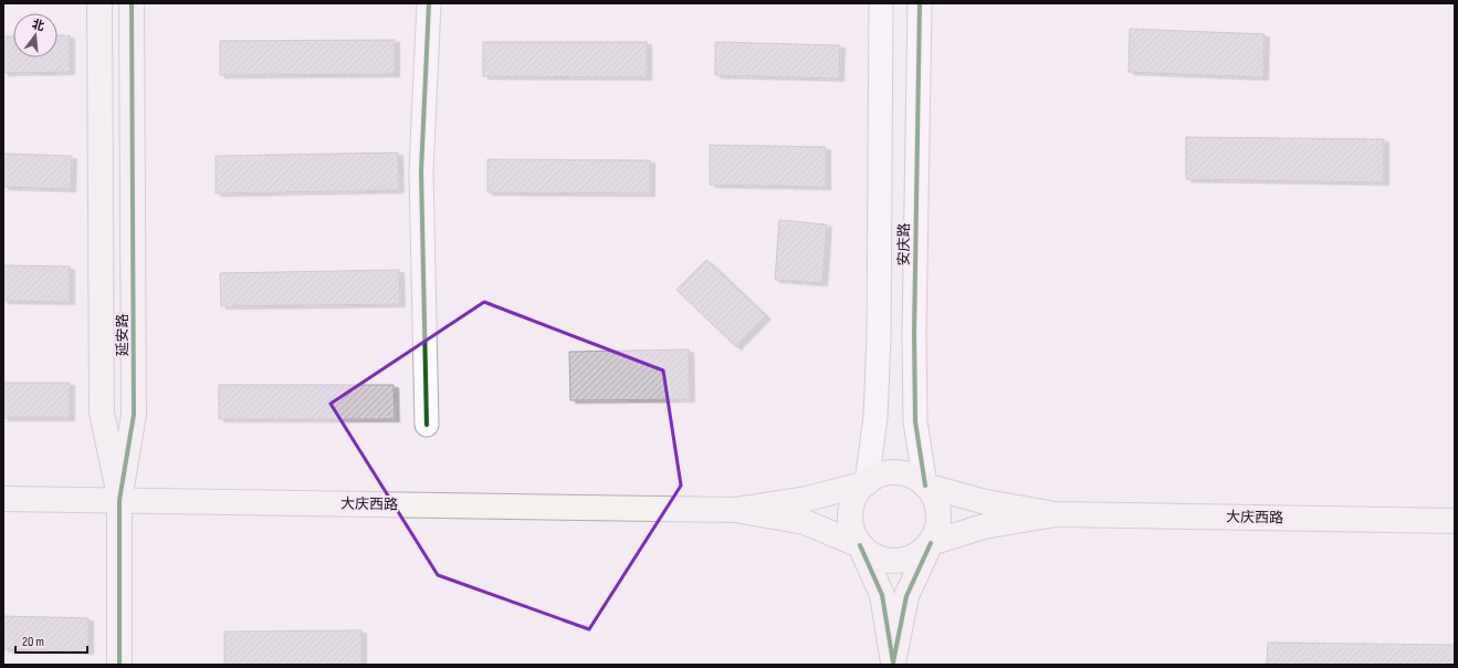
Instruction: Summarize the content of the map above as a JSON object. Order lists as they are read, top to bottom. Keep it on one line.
{"streets":{"main road":["延安路","大庆西路"],"street":["安庆路"]},"crossings":[["延安路","大庆西路"]],"scale_bar":"20 m","north":"top"}
